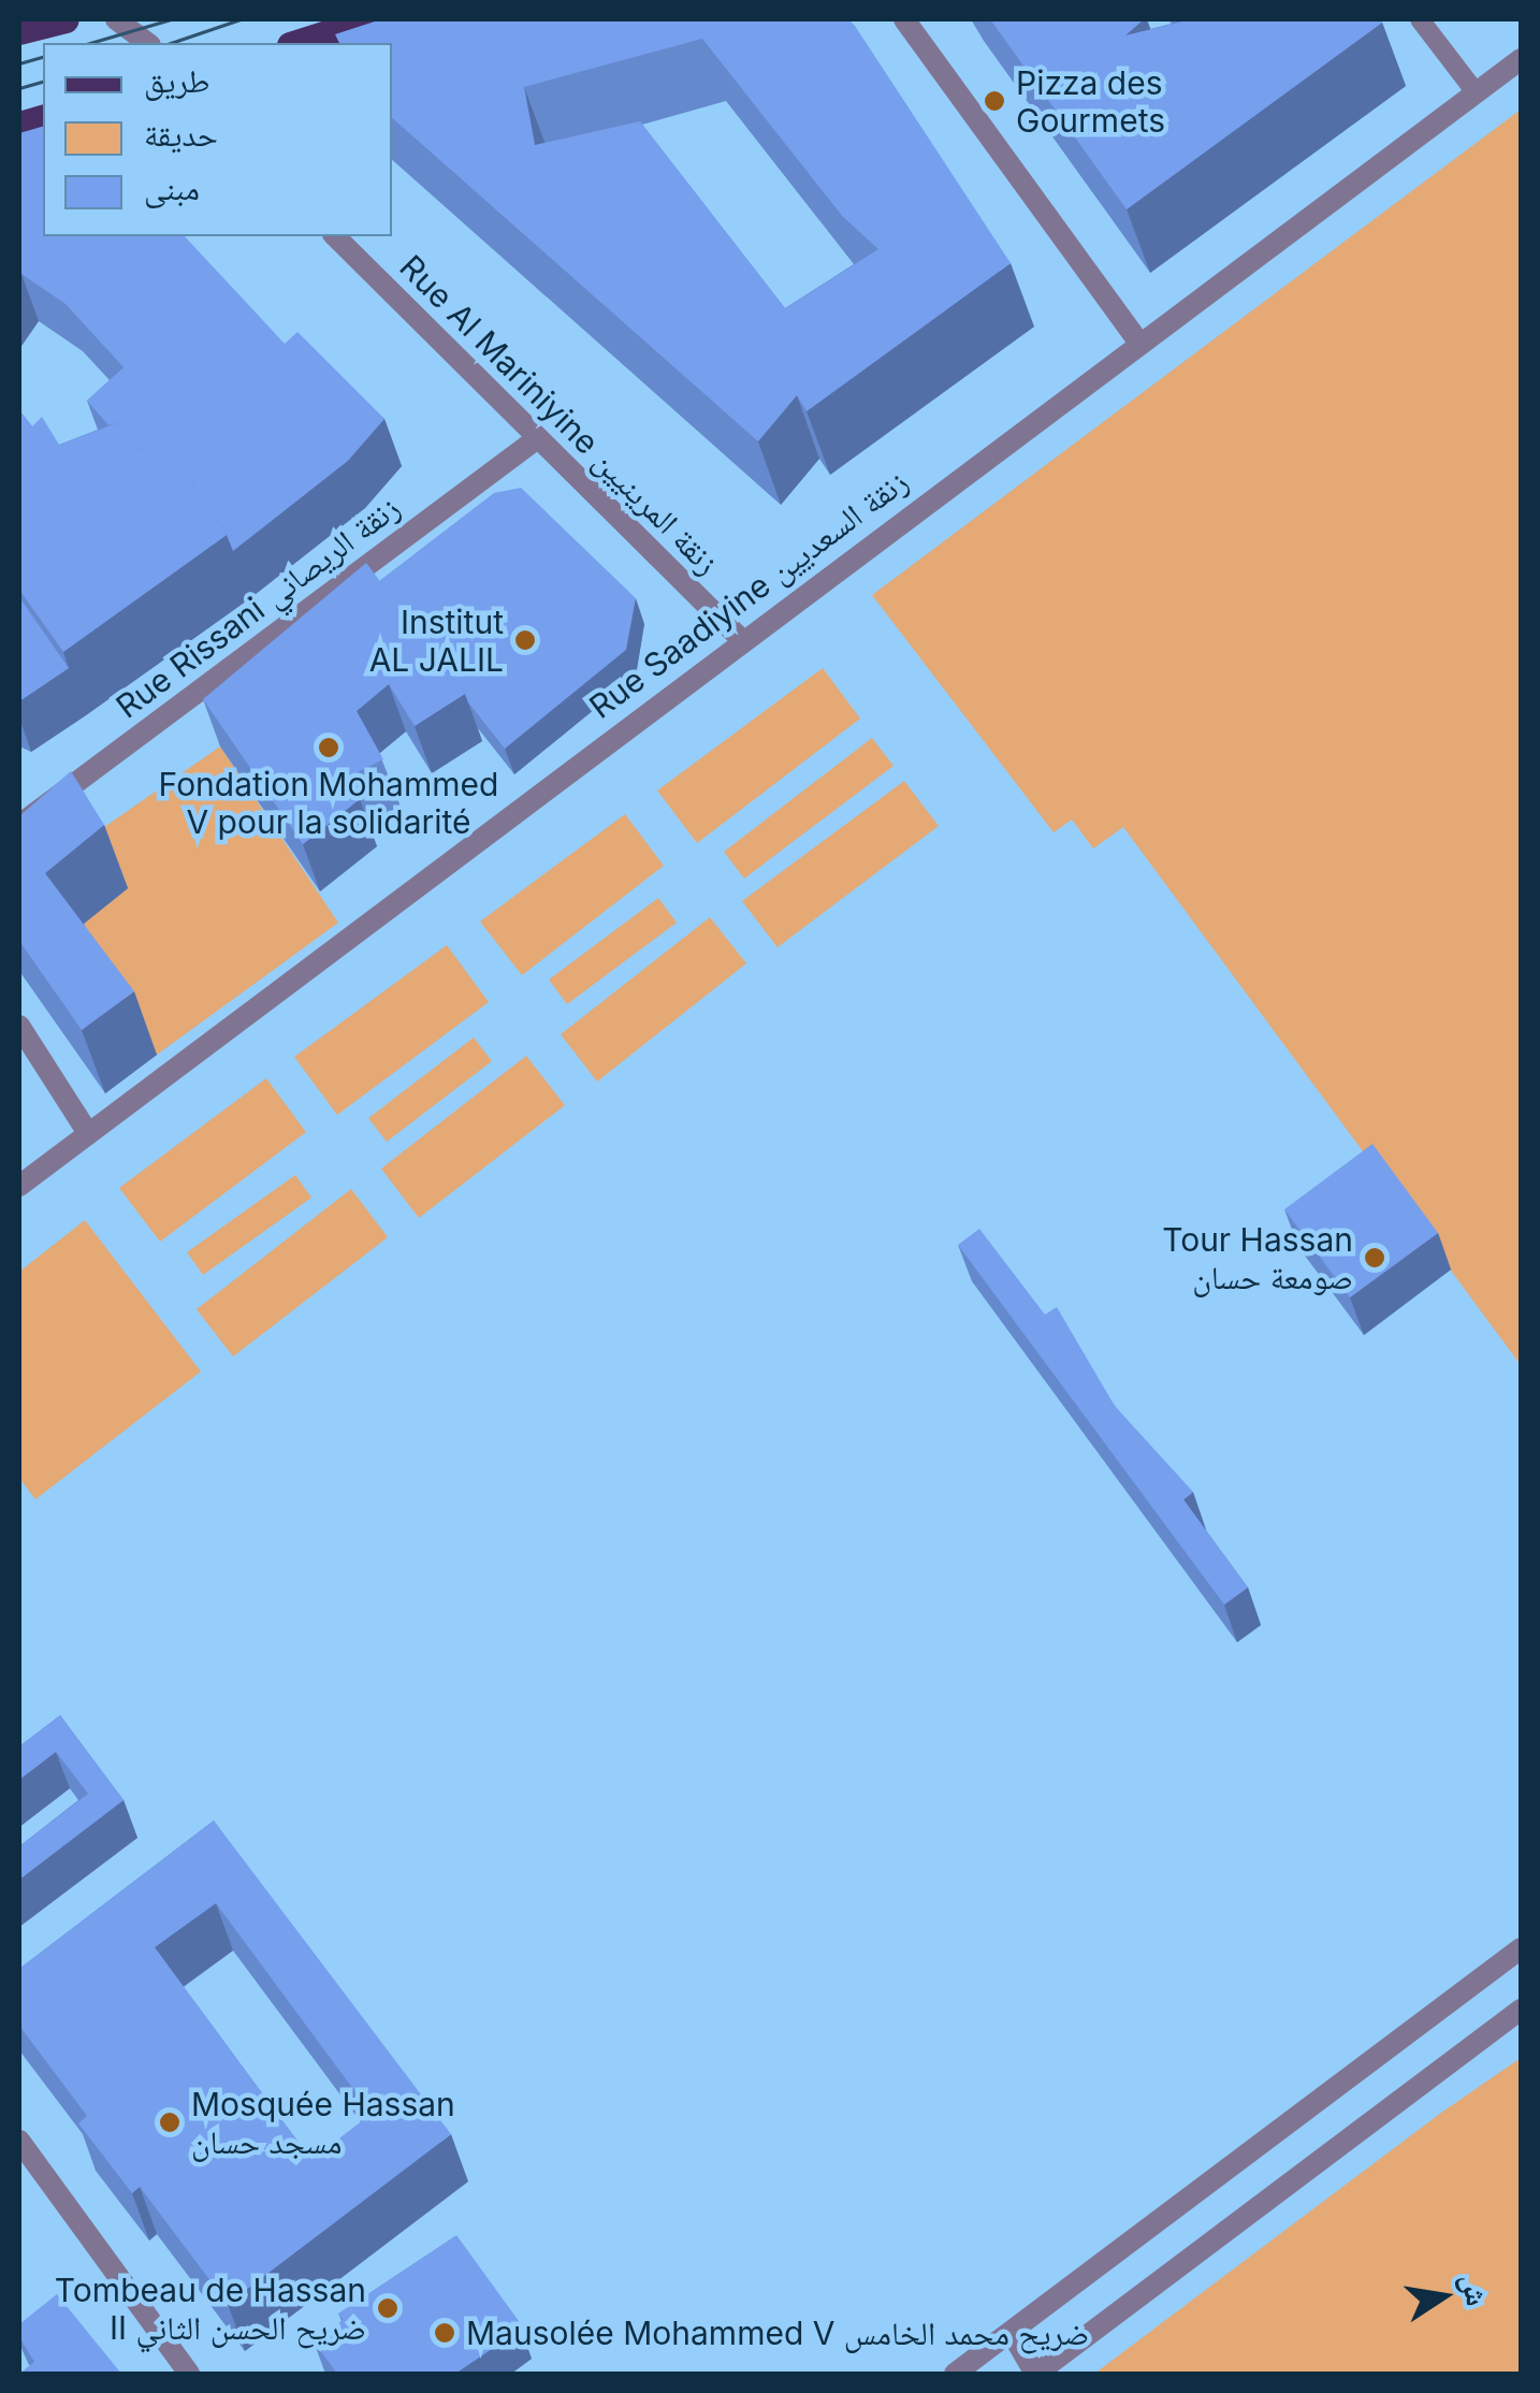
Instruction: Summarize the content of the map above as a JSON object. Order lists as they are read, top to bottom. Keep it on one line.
{"streets":{"street":["Rue Al Mariniyine زنقة المرينيين","Rue Saadiyine زنقة السعديين","Rue Rissani زنقة الريصاني"]},"crossings":[["Rue Al Mariniyine زنقة المرينيين","Rue Saadiyine زنقة السعديين"],["Rue Al Mariniyine زنقة المرينيين","Rue Rissani زنقة الريصاني"]],"places":["Pizza des Gourmets","Institut AL JALIL","Fondation Mohammed V pour la solidarité","Tour Hassan صومعة حسان","Mosquée Hassan مسجد حسان","Tombeau de Hassan II ضريح الحسن الثاني","Mausolée Mohammed V ضريح محمد الخامس"],"legend":["طريق","حديقة","مبنى"],"north":"right"}
